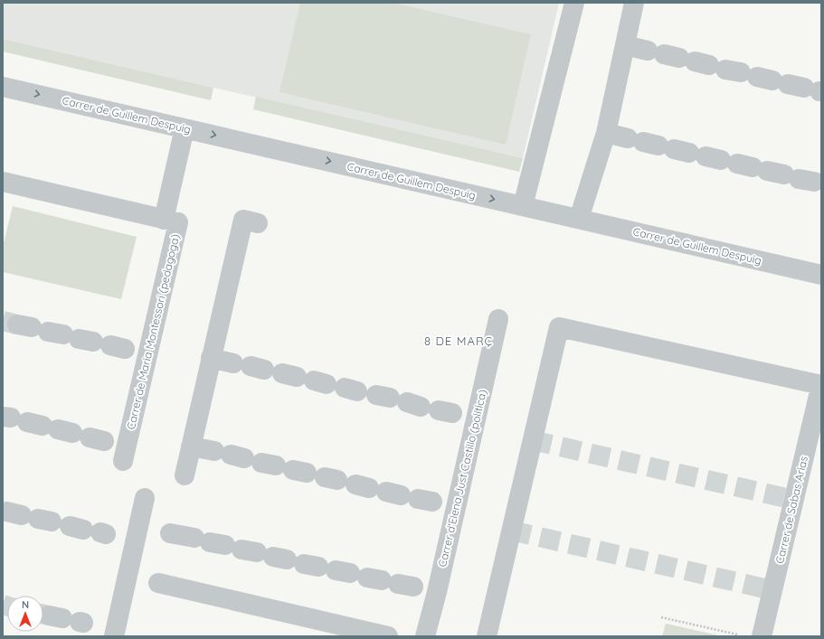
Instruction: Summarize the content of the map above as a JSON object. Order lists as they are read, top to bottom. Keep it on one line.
{"streets":{"street":["Carrer de Guillem Despuig","Carrer de Maria Montessori (pedagoga)","Carrer d'Elena Just Castillo (política)","Carrer de Sabas Arias"]},"crossings":[["Carrer de Guillem Despuig","Carrer de Maria Montessori (pedagoga)"]],"districts":["8 DE MARÇ"],"north":"top"}
